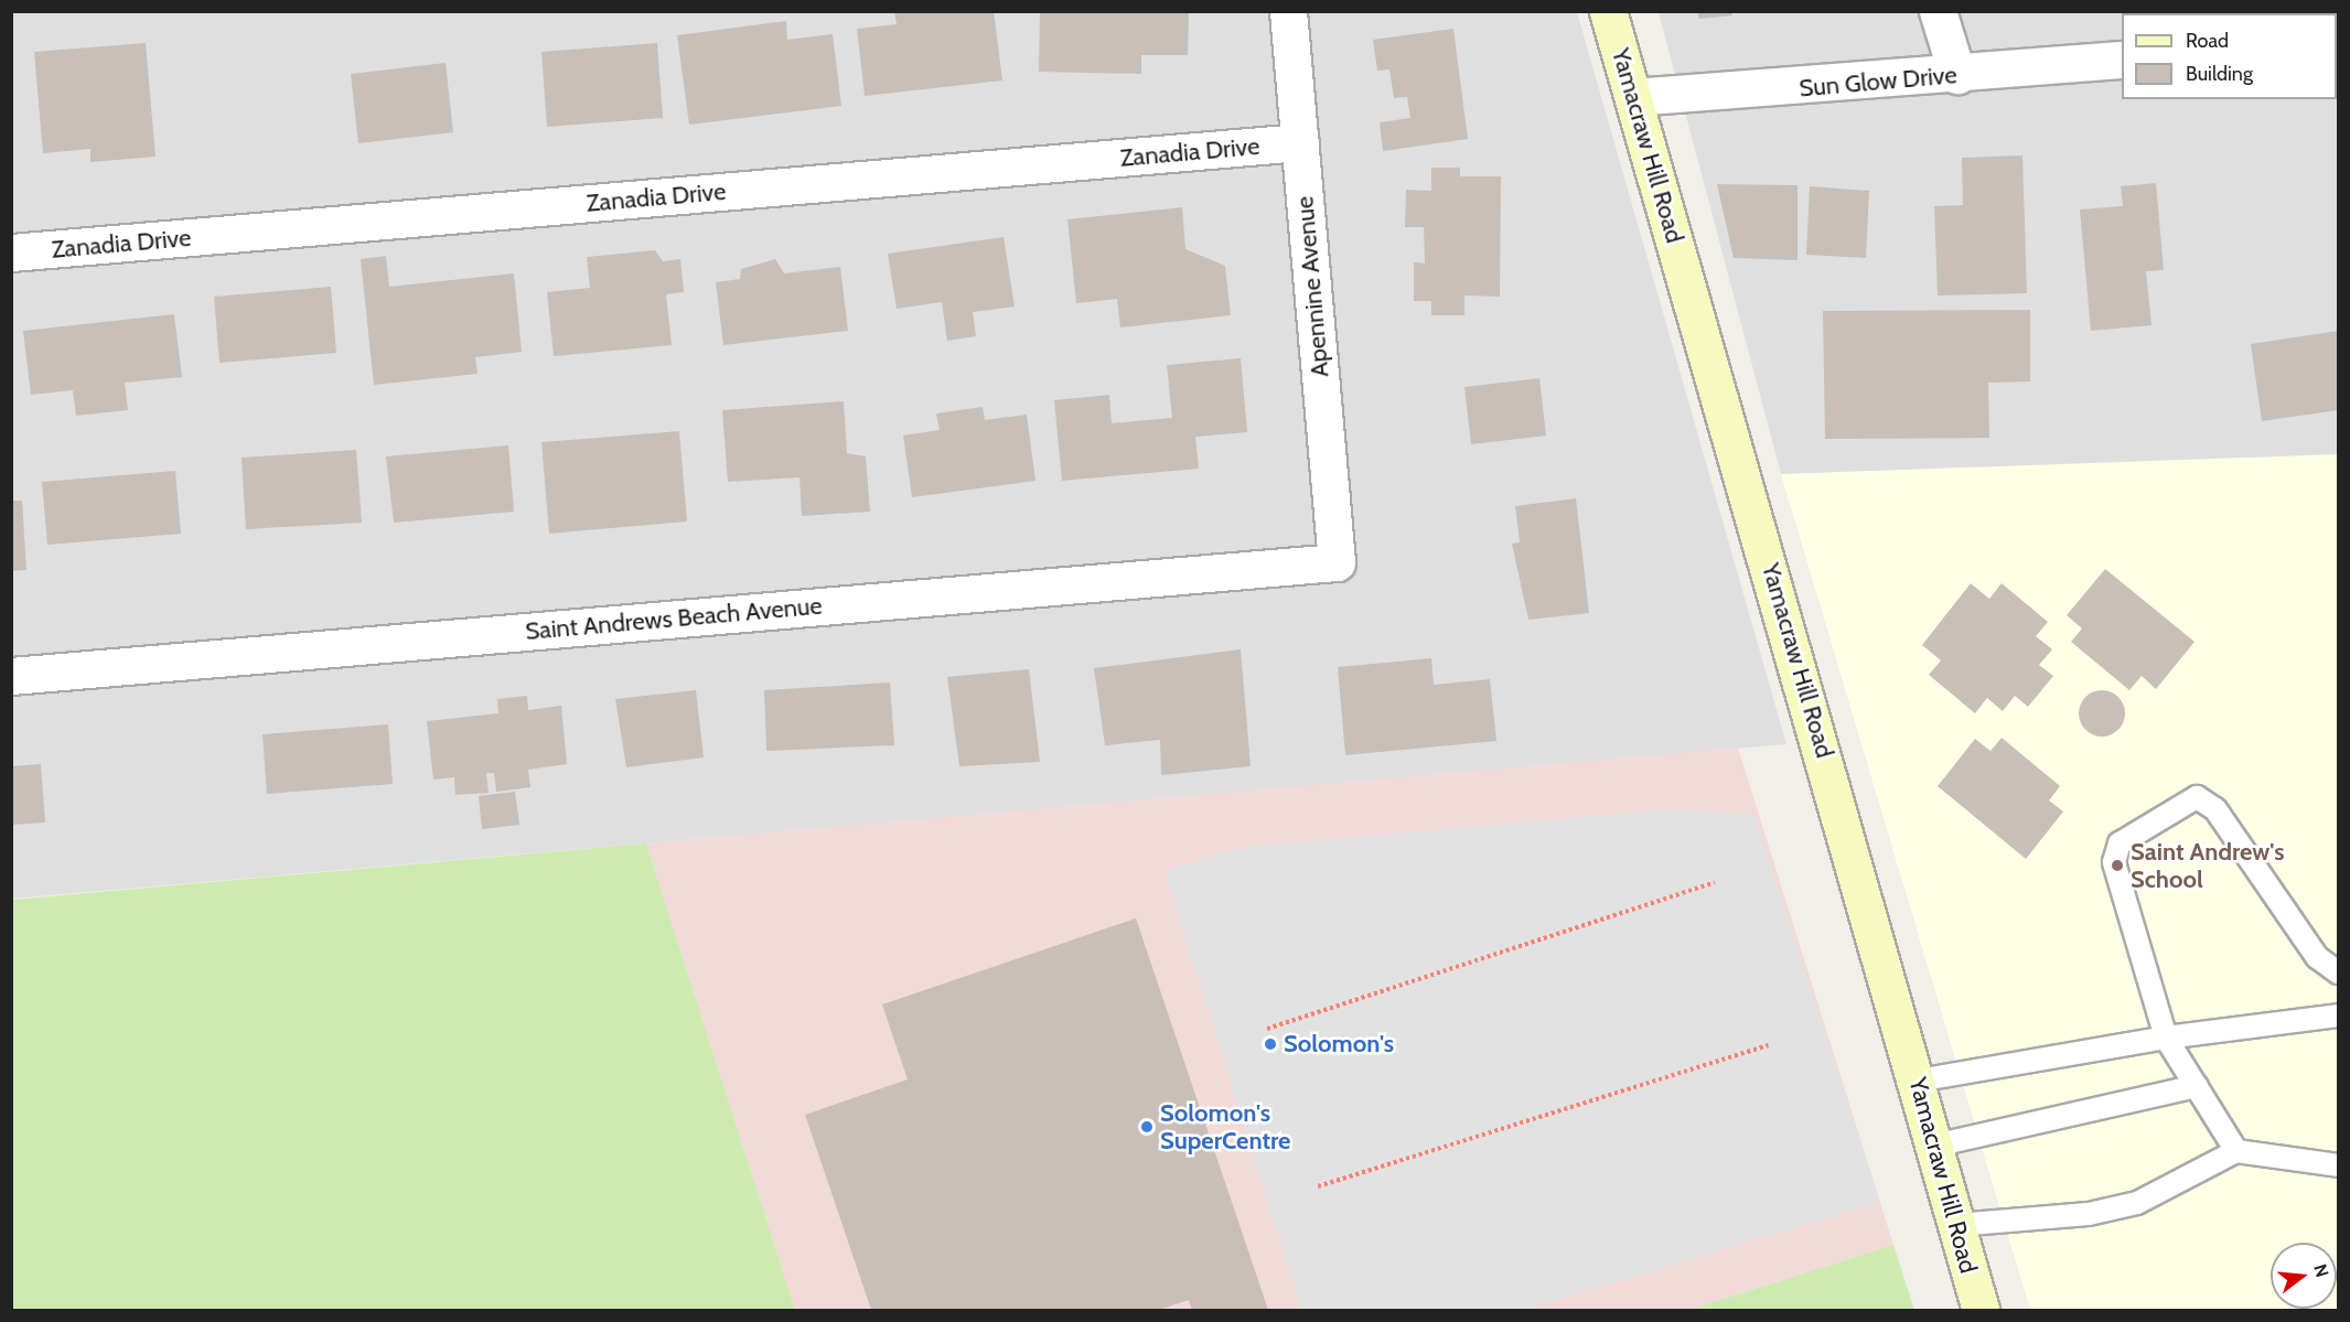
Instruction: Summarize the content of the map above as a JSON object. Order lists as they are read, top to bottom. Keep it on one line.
{"streets":{"main road":["Yamacraw Hill Road"],"street":["Sun Glow Drive","Zanadia Drive","Apennine Avenue","Saint Andrews Beach Avenue"]},"crossings":[["Sun Glow Drive","Yamacraw Hill Road"],["Zanadia Drive","Apennine Avenue"],["Apennine Avenue","Saint Andrews Beach Avenue"]],"places":["Saint Andrew's School","Solomon's","Solomon's SuperCentre"],"legend":["Road","Building"],"north":"right"}
